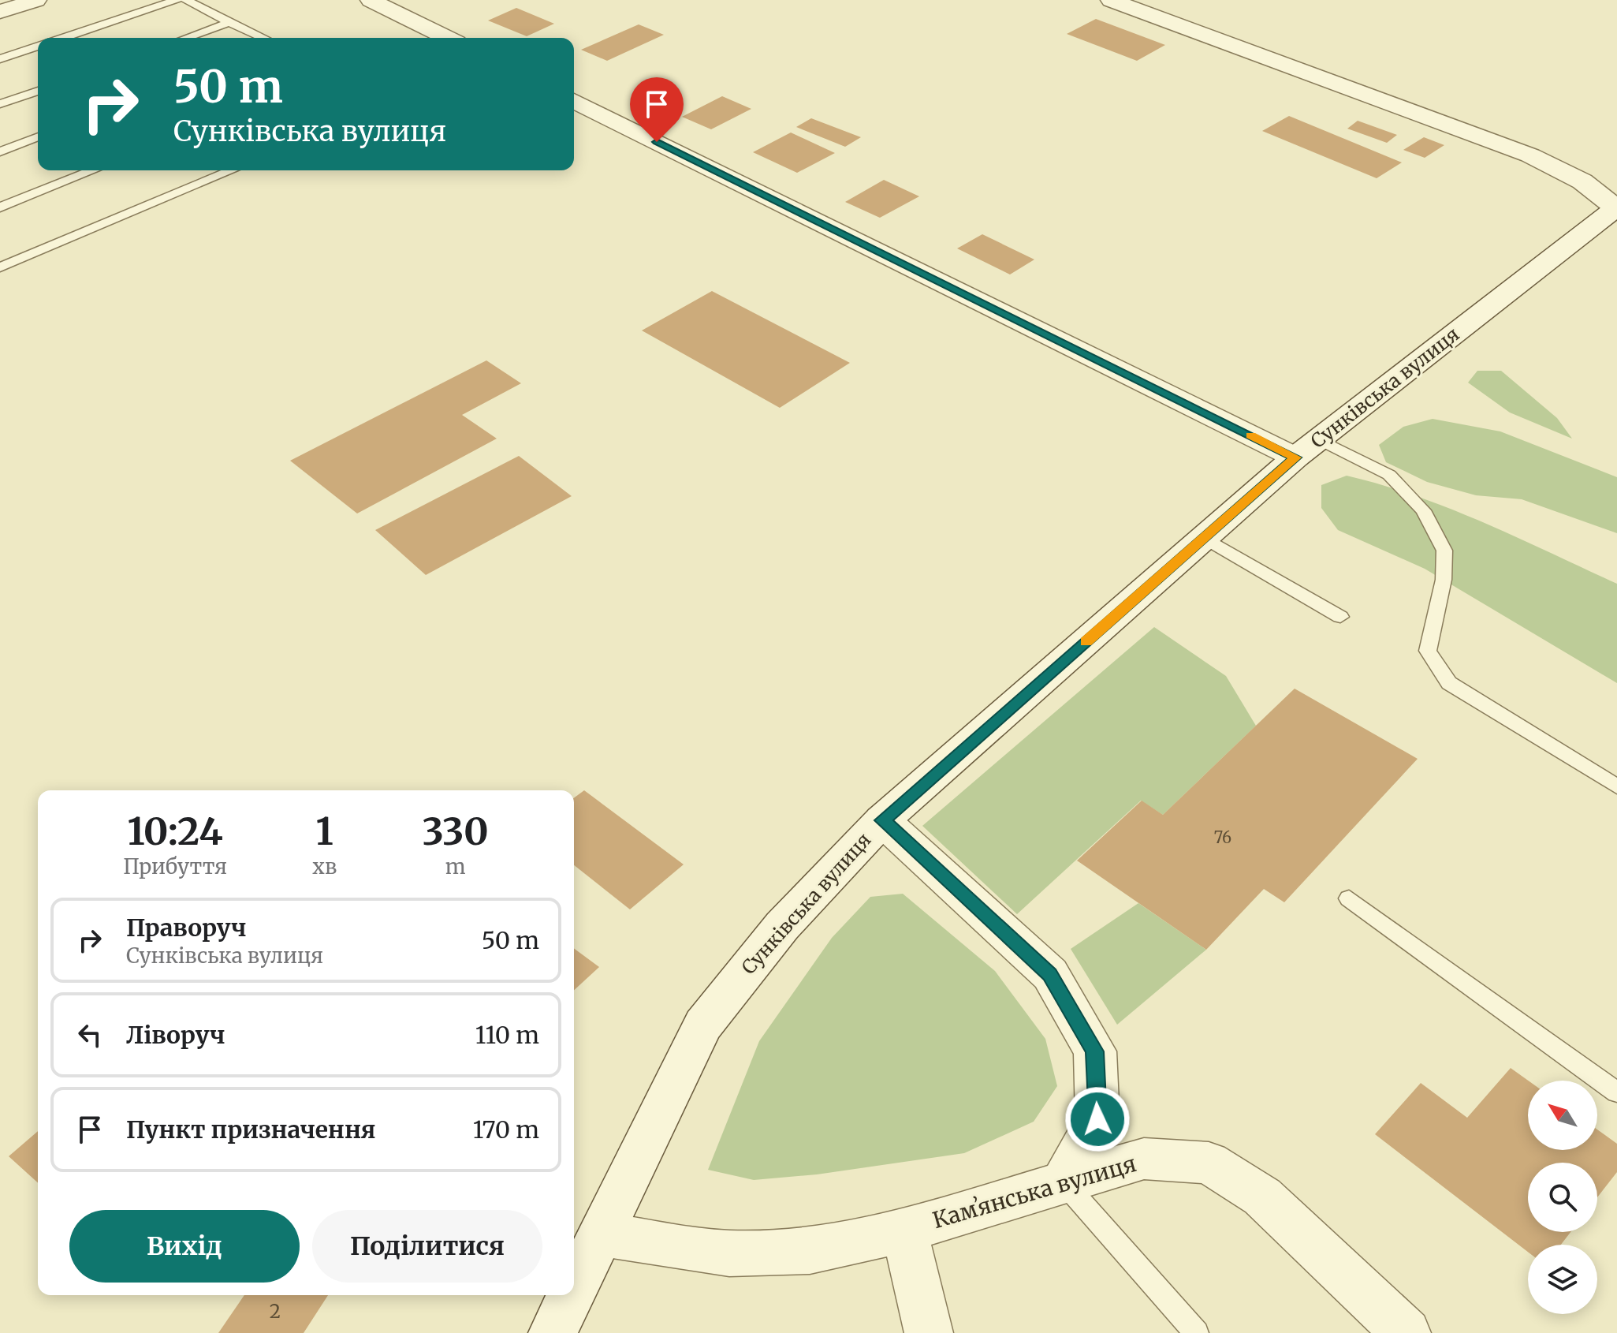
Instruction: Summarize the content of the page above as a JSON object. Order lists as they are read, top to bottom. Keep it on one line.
{"streets":{"street":["Сунківська вулиця","Камʼянська вулиця"]},"crossings":[["Сунківська вулиця","Камʼянська вулиця"]],"house_numbers":["76","2"],"north":"top left","page":{"turn":["50 m","Сунківська вулиця"],"eta":["10:24","Прибуття","1","хв","330","m"],"list":[{"name":"Праворуч","note":"Сунківська вулиця","value":"50 m"},{"name":"Ліворуч","value":"110 m"},{"name":"Пункт призначення","value":"170 m"}],"buttons":["Вихід","Поділитися"]}}
